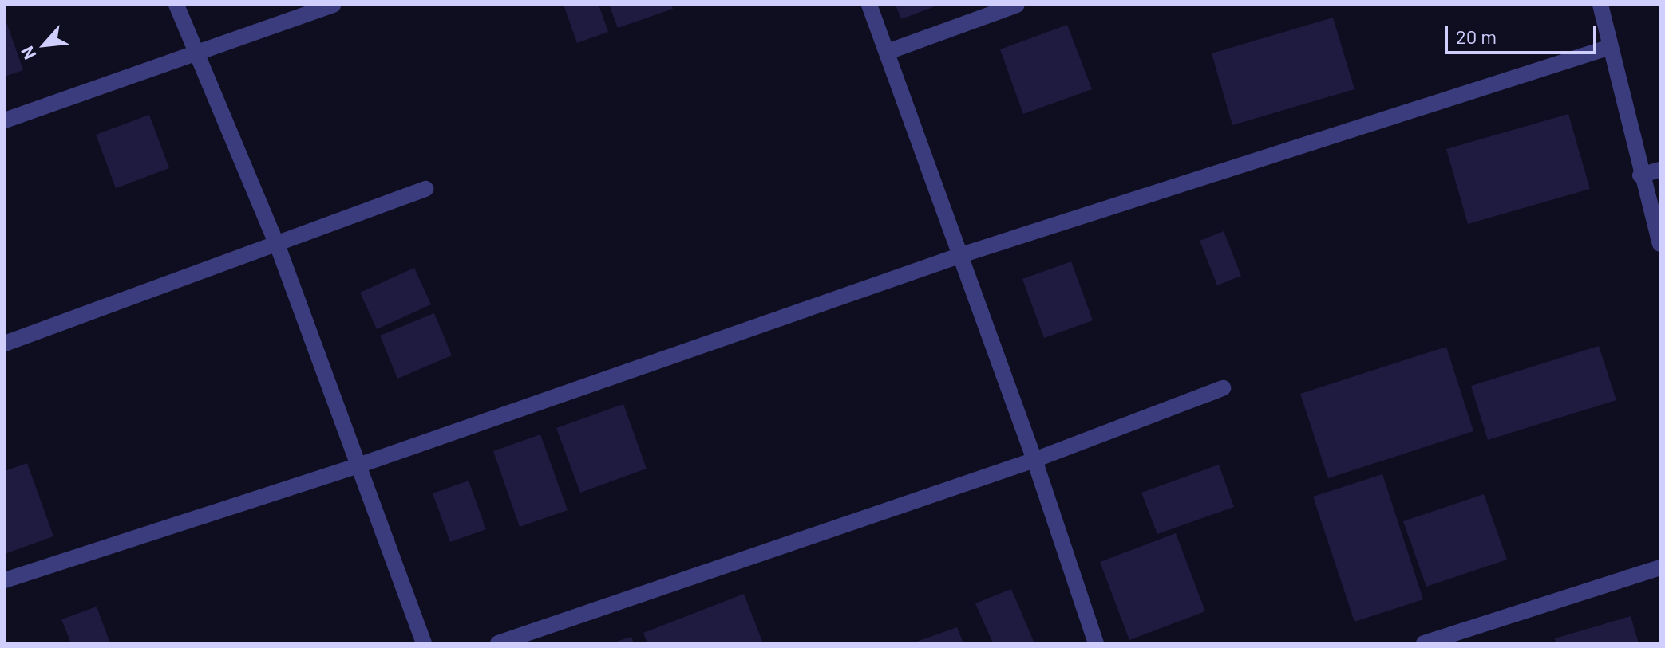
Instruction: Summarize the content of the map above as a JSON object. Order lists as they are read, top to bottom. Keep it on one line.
{"scale_bar":"20 m","north":"bottom left"}
